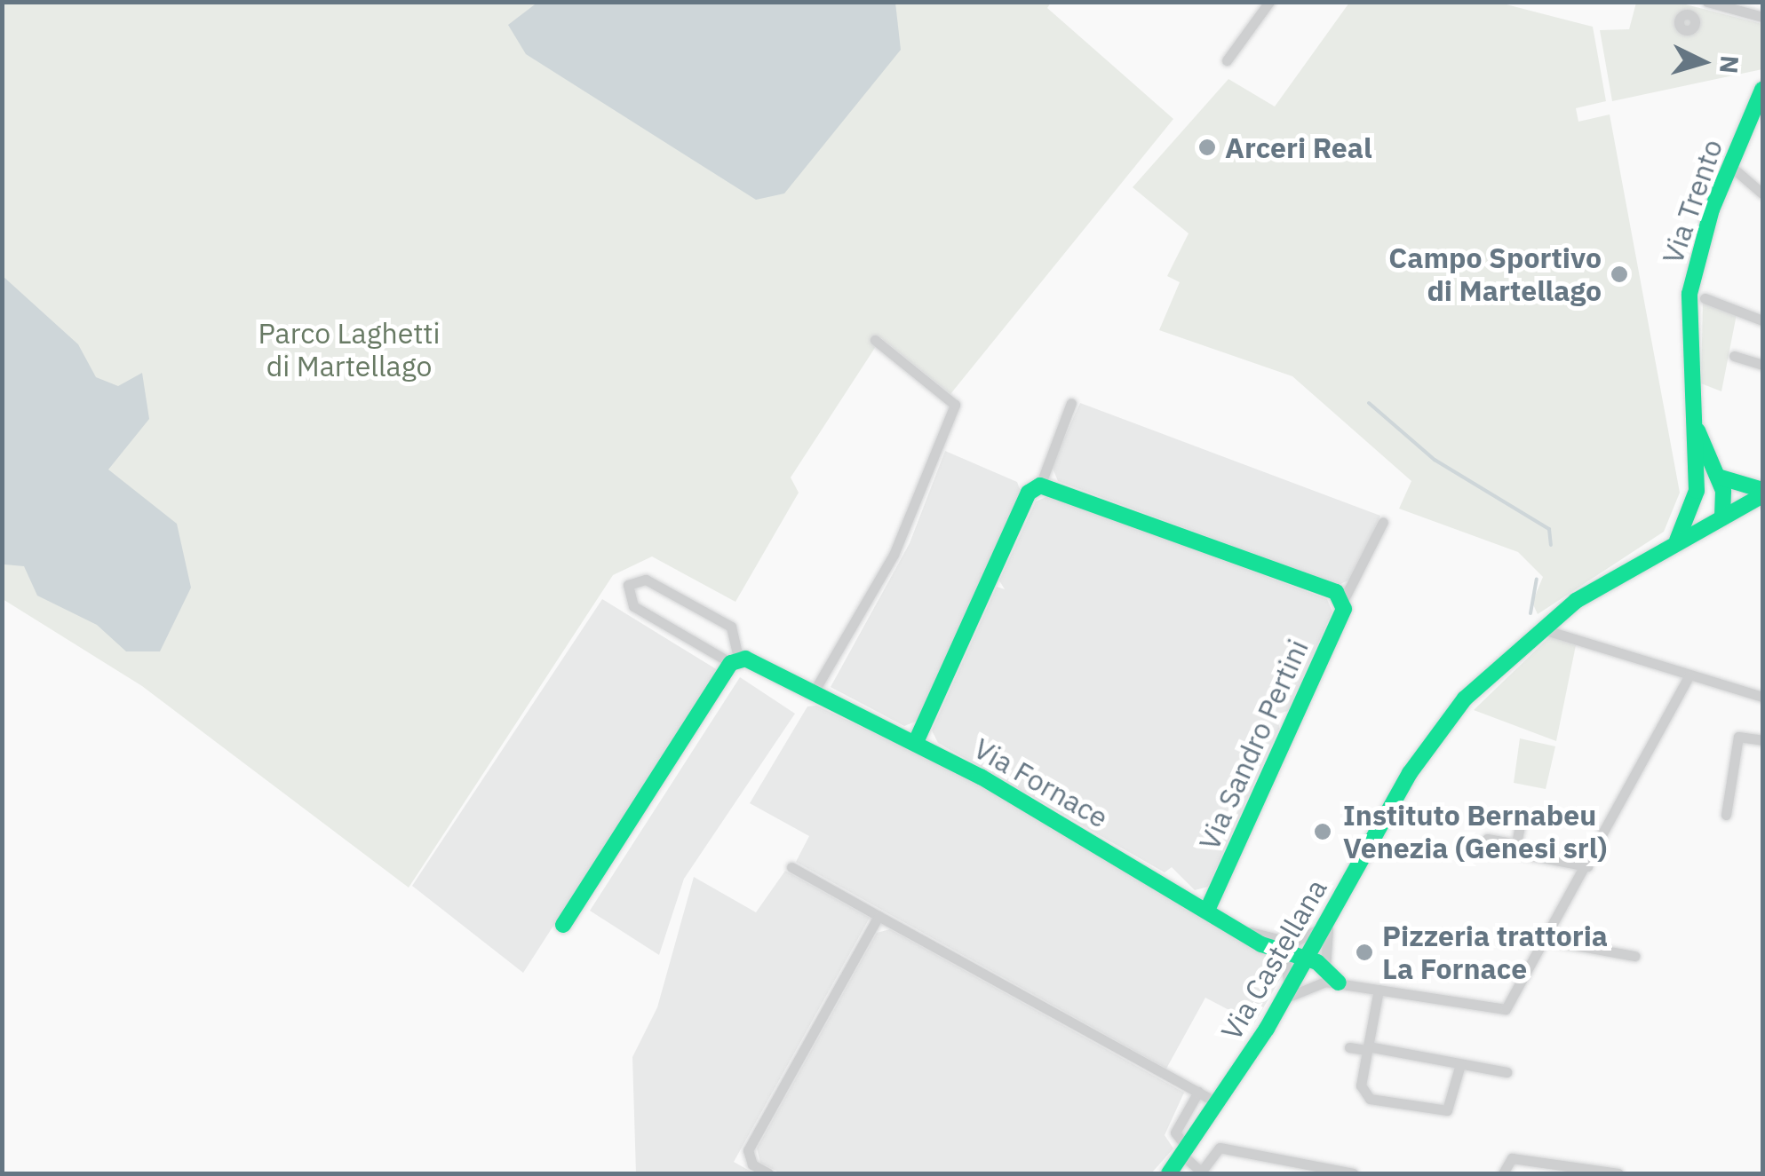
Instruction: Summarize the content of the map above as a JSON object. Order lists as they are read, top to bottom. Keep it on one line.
{"streets":{"street":["Via Trento","Via Sandro Pertini","Via Fornace","Via Castellana"]},"crossings":[["Via Sandro Pertini","Via Fornace"],["Via Fornace","Via Castellana"]],"parks":["Parco Laghetti di Martellago"],"places":["Arceri Real","Campo Sportivo di Martellago","Instituto Bernabeu Venezia (Genesi srl)","Pizzeria trattoria La Fornace"],"north":"right"}
